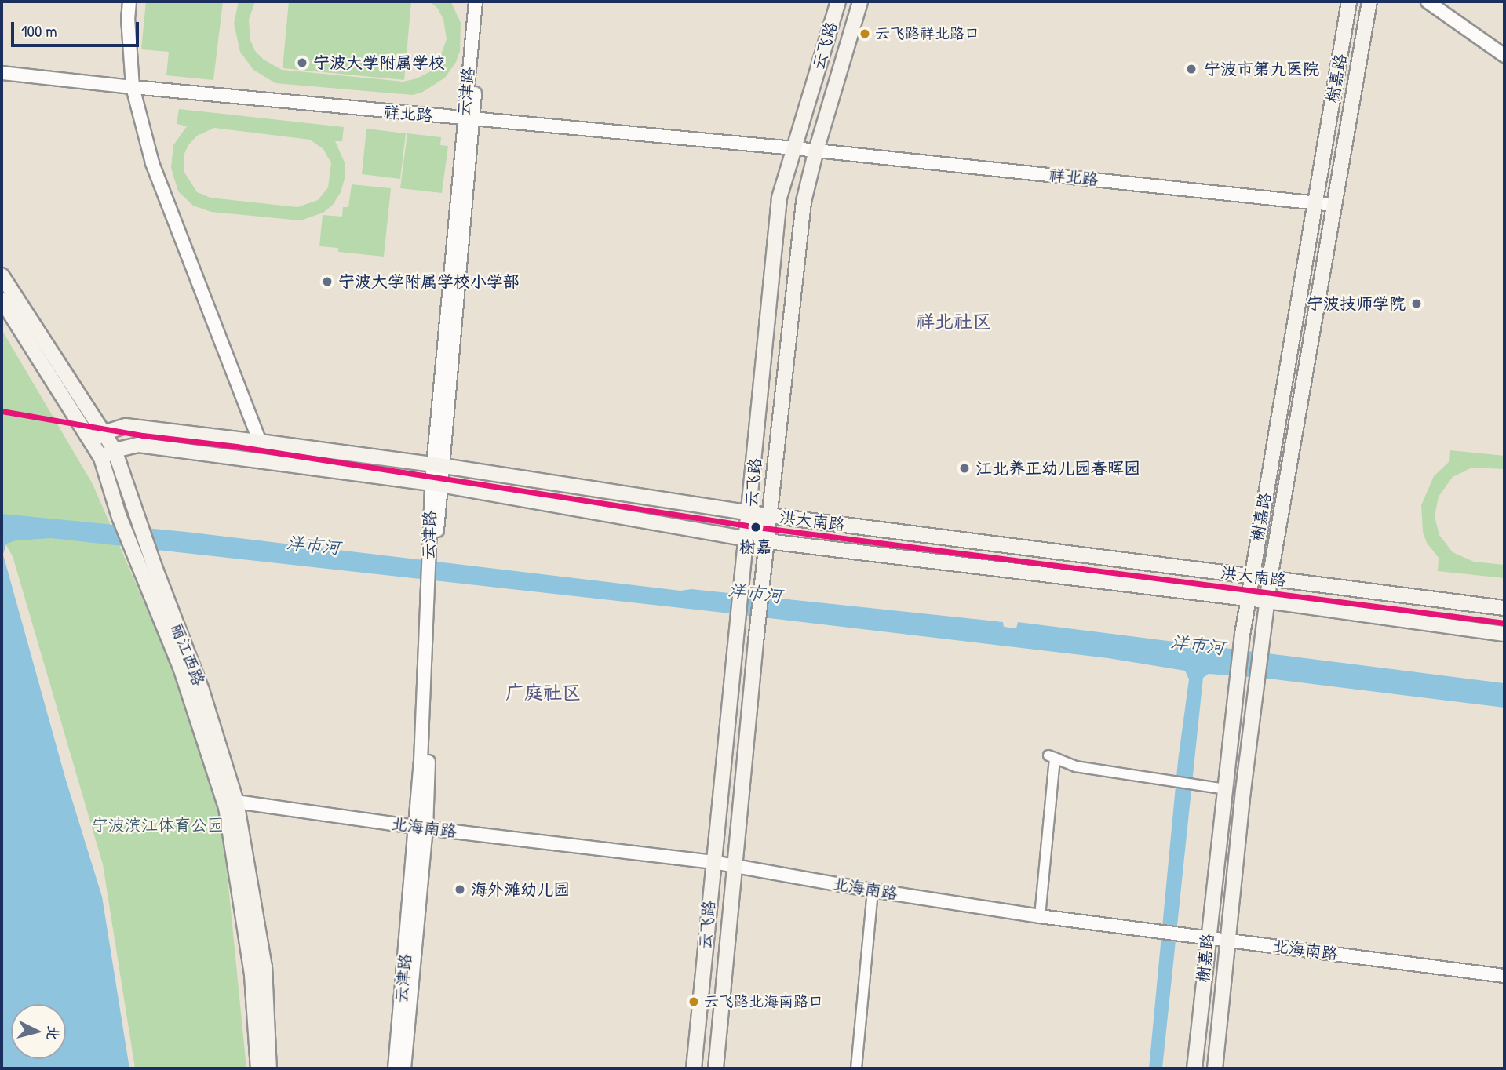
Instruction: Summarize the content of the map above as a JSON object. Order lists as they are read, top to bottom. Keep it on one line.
{"streets":{"main road":["云飞路","榭嘉路","洪大南路","丽江西路"],"street":["云津路","祥北路","北海南路"]},"crossings":[["云飞路","祥北路"],["云飞路","洪大南路"],["云飞路","北海南路"],["榭嘉路","祥北路"],["榭嘉路","洪大南路"],["榭嘉路","北海南路"],["云津路","祥北路"],["云津路","洪大南路"],["云津路","北海南路"],["洪大南路","丽江西路"],["丽江西路","北海南路"]],"districts":["祥北社区","广庭社区"],"water":["洋市河"],"parks":["宁波滨江体育公园"],"places":["云飞路祥北路口","宁波大学附属学校","宁波市第九医院","宁波大学附属学校小学部","宁波技师学院","江北养正幼儿园春晖园","榭嘉","海外滩幼儿园","云飞路北海南路口"],"scale_bar":"100 m","north":"right"}
